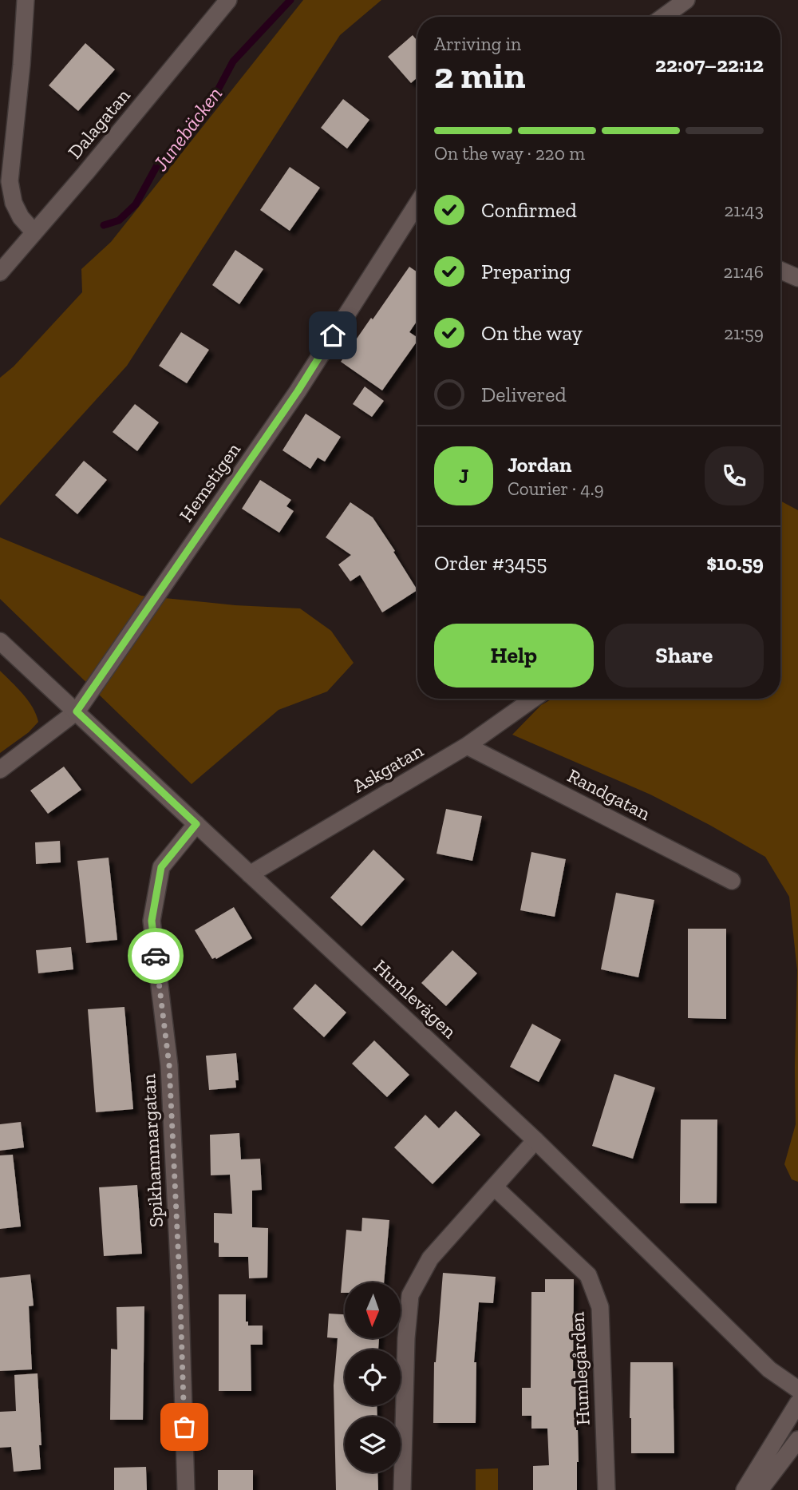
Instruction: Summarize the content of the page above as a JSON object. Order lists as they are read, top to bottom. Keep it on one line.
{"streets":{"street":["Dalagatan","Hemstigen","Askgatan","Randgatan","Humlevägen","Spikhammargatan","Humlegården"]},"crossings":[["Hemstigen","Humlevägen"],["Askgatan","Randgatan"],["Askgatan","Humlevägen"],["Humlevägen","Spikhammargatan"]],"water":["Junebäcken"],"north":"bottom","page":{"heading":["2 min","Arriving in","22:07–22:12"],"panel":["Jordan","Courier · 4.9","Order #3455","$10.59"],"bar":"On the way · 220 m","list":[["Confirmed","21:43"],["Preparing","21:46"],["On the way","21:59"],"Delivered"],"round":"J","buttons":["Help","Share"]}}
